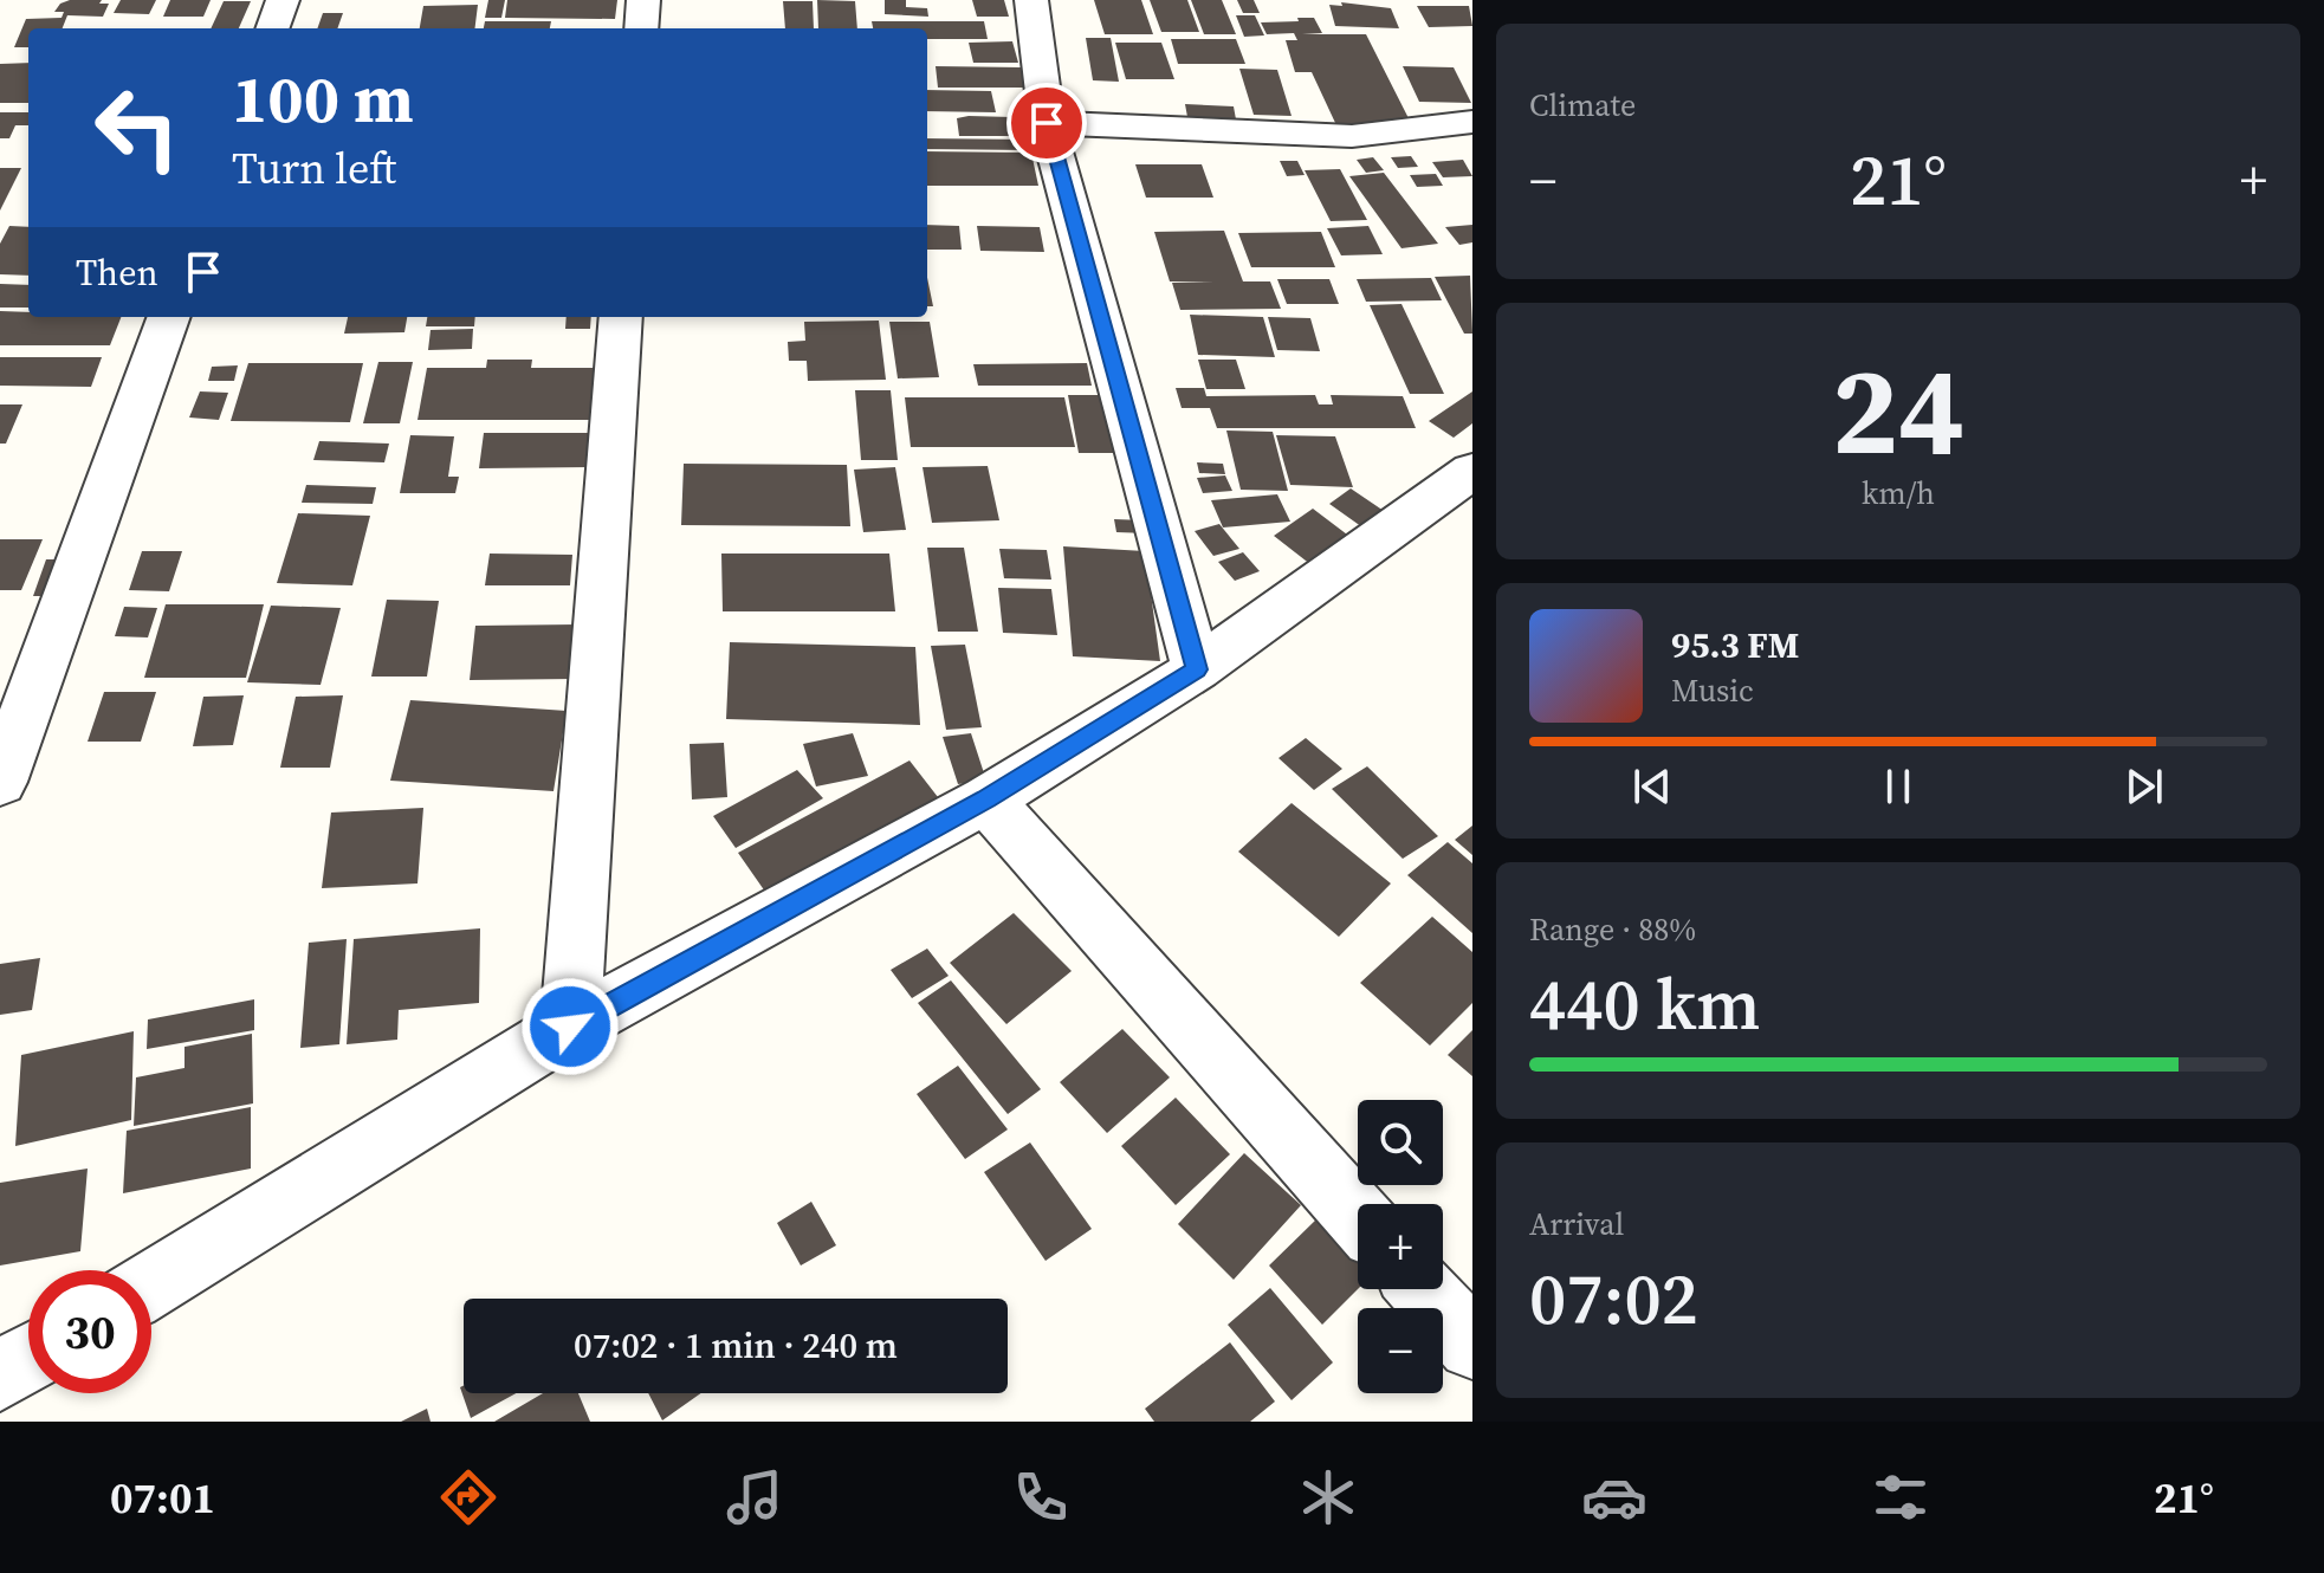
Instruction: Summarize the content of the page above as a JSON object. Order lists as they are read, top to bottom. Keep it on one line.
{"page":{"tile":["Climate",["24","km/h"],["Range · 88%","440 km"],["Arrival","07:02"]],"turn":["100 m","Turn left"],"heat":["−","21°","+"],"then":"Then","song":["95.3 FM","Music"],"map_buttons":["+","−"],"limit":"30","trip":"07:02 · 1 min · 240 m","tabs":["07:01","21°"]}}
